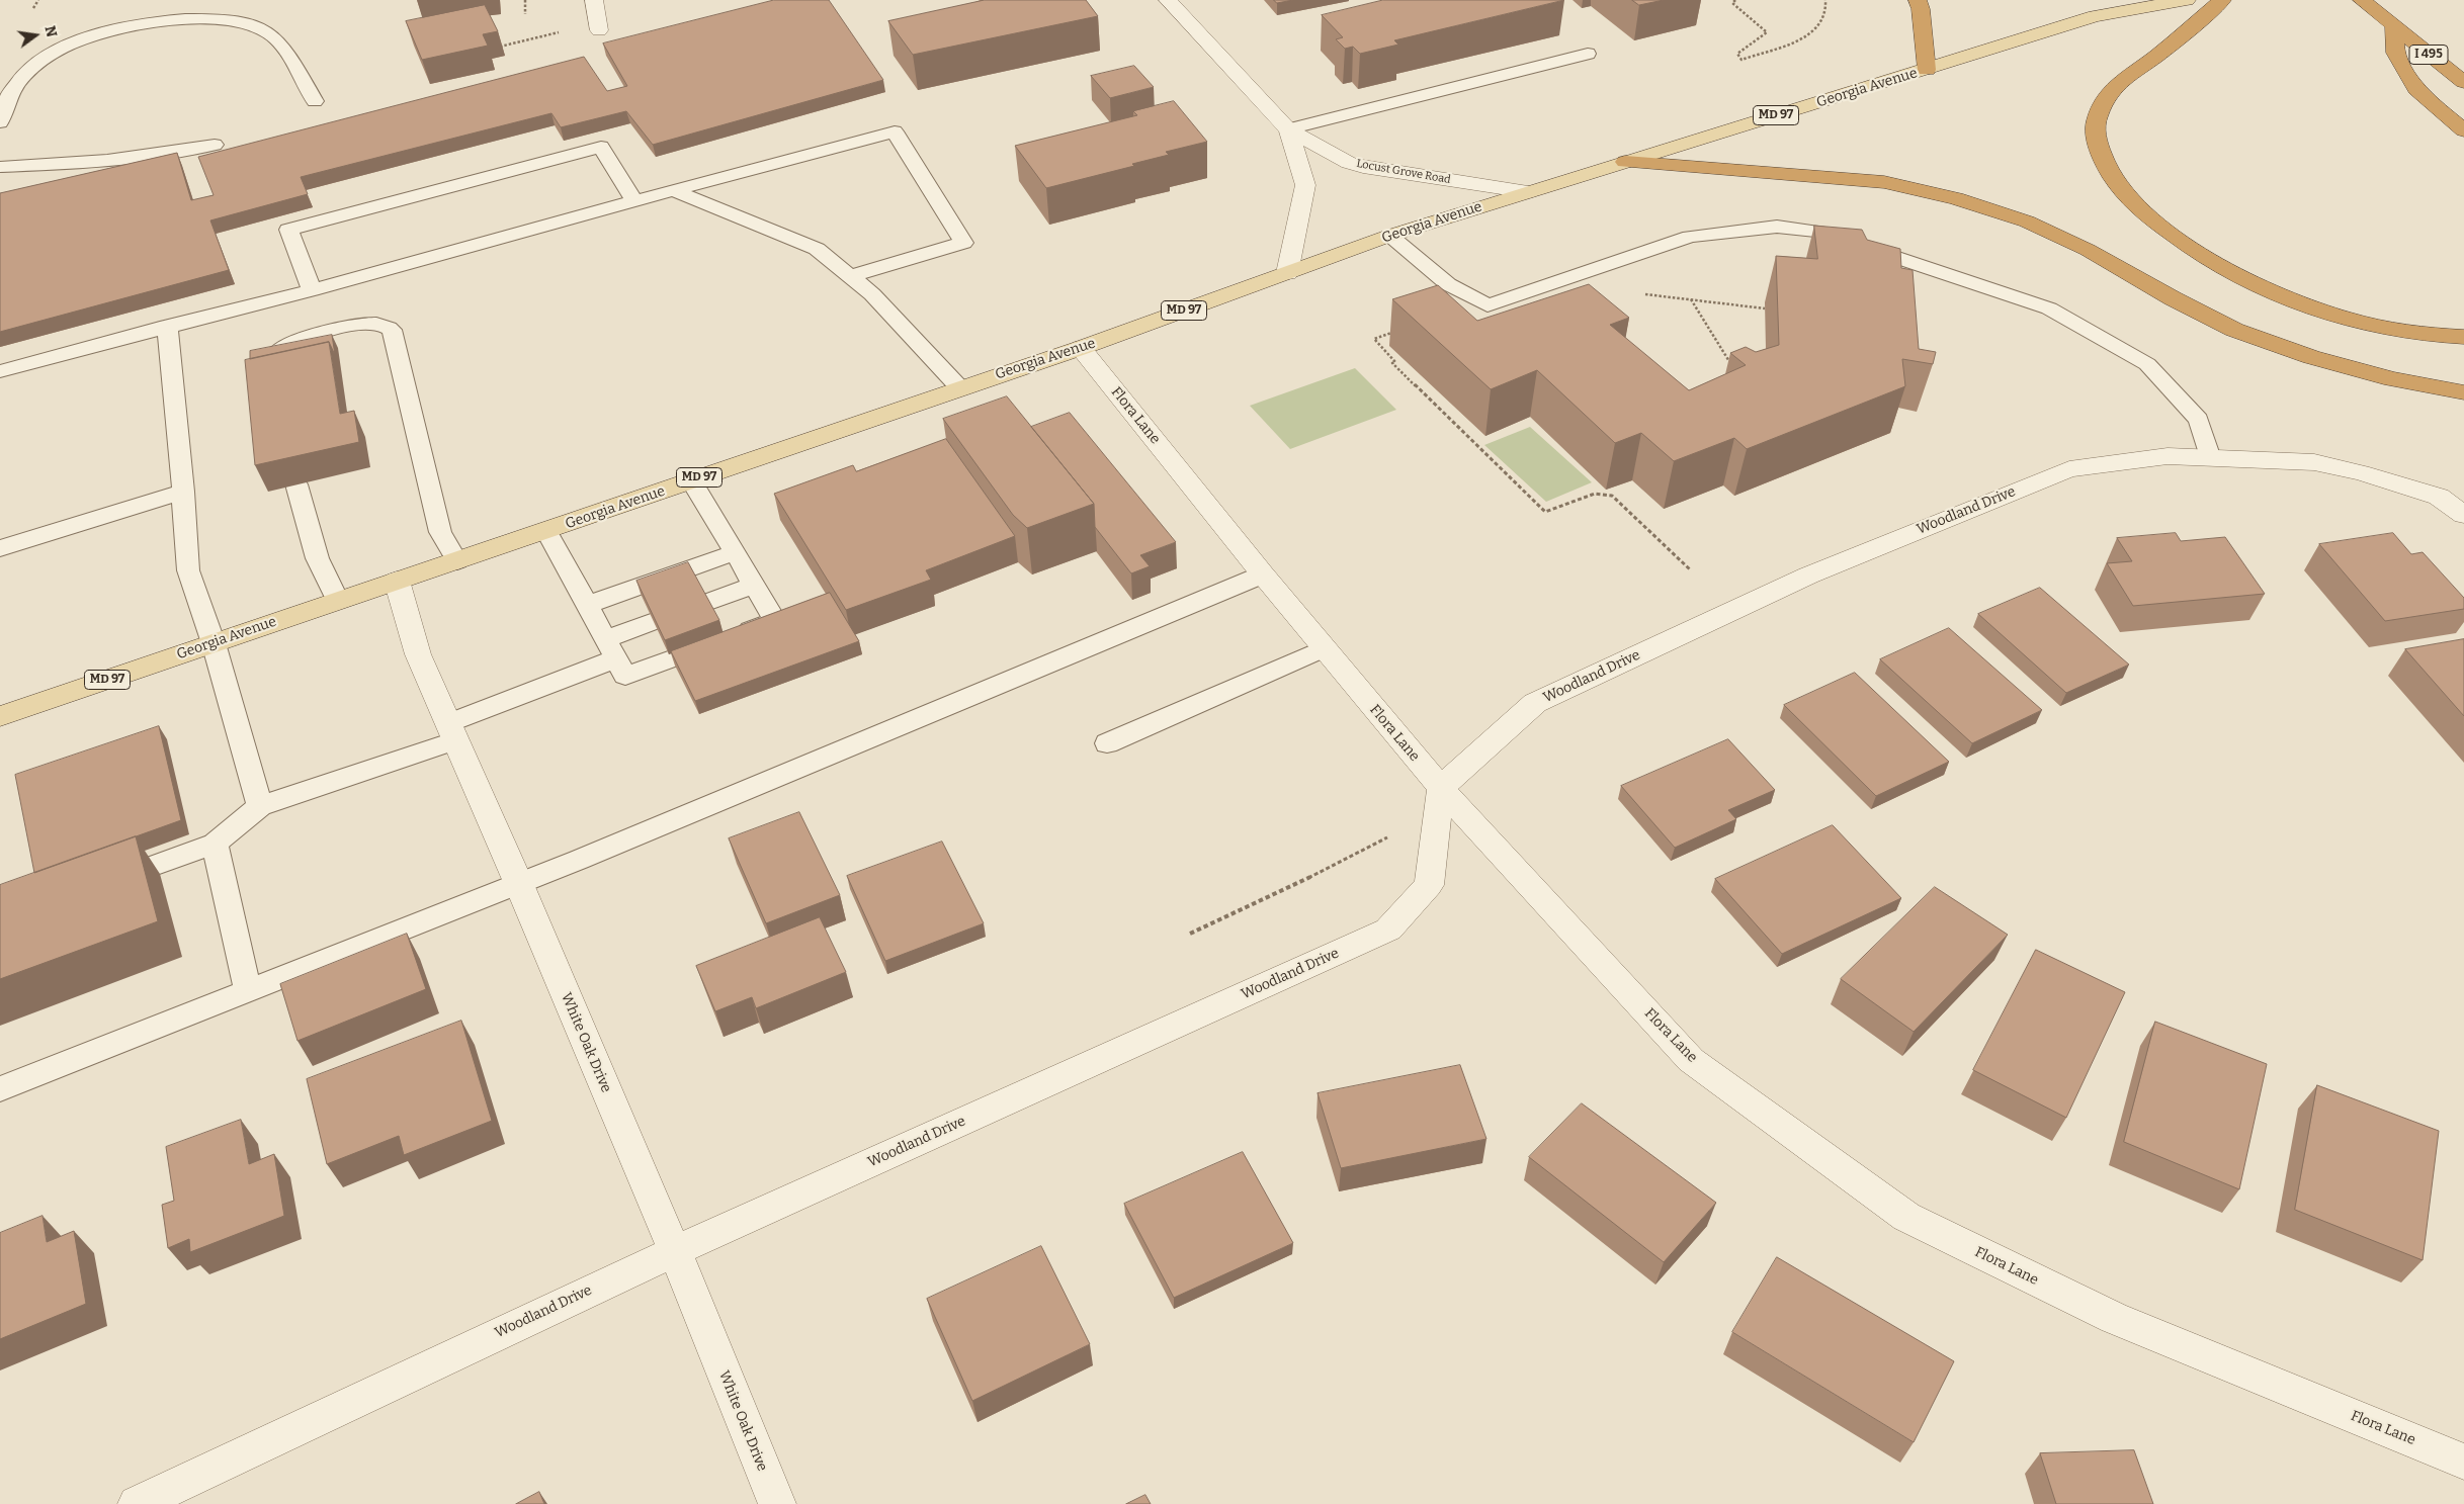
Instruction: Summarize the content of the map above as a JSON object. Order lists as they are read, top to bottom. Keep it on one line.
{"streets":{"highway":["I 495"],"main road":["Georgia Avenue","MD 97"],"street":["Locust Grove Road","Flora Lane","Woodland Drive","White Oak Drive"]},"crossings":[["Georgia Avenue","Locust Grove Road"],["Georgia Avenue","Flora Lane"],["Georgia Avenue","White Oak Drive"],["Flora Lane","Woodland Drive"],["Woodland Drive","White Oak Drive"]],"north":"right"}
